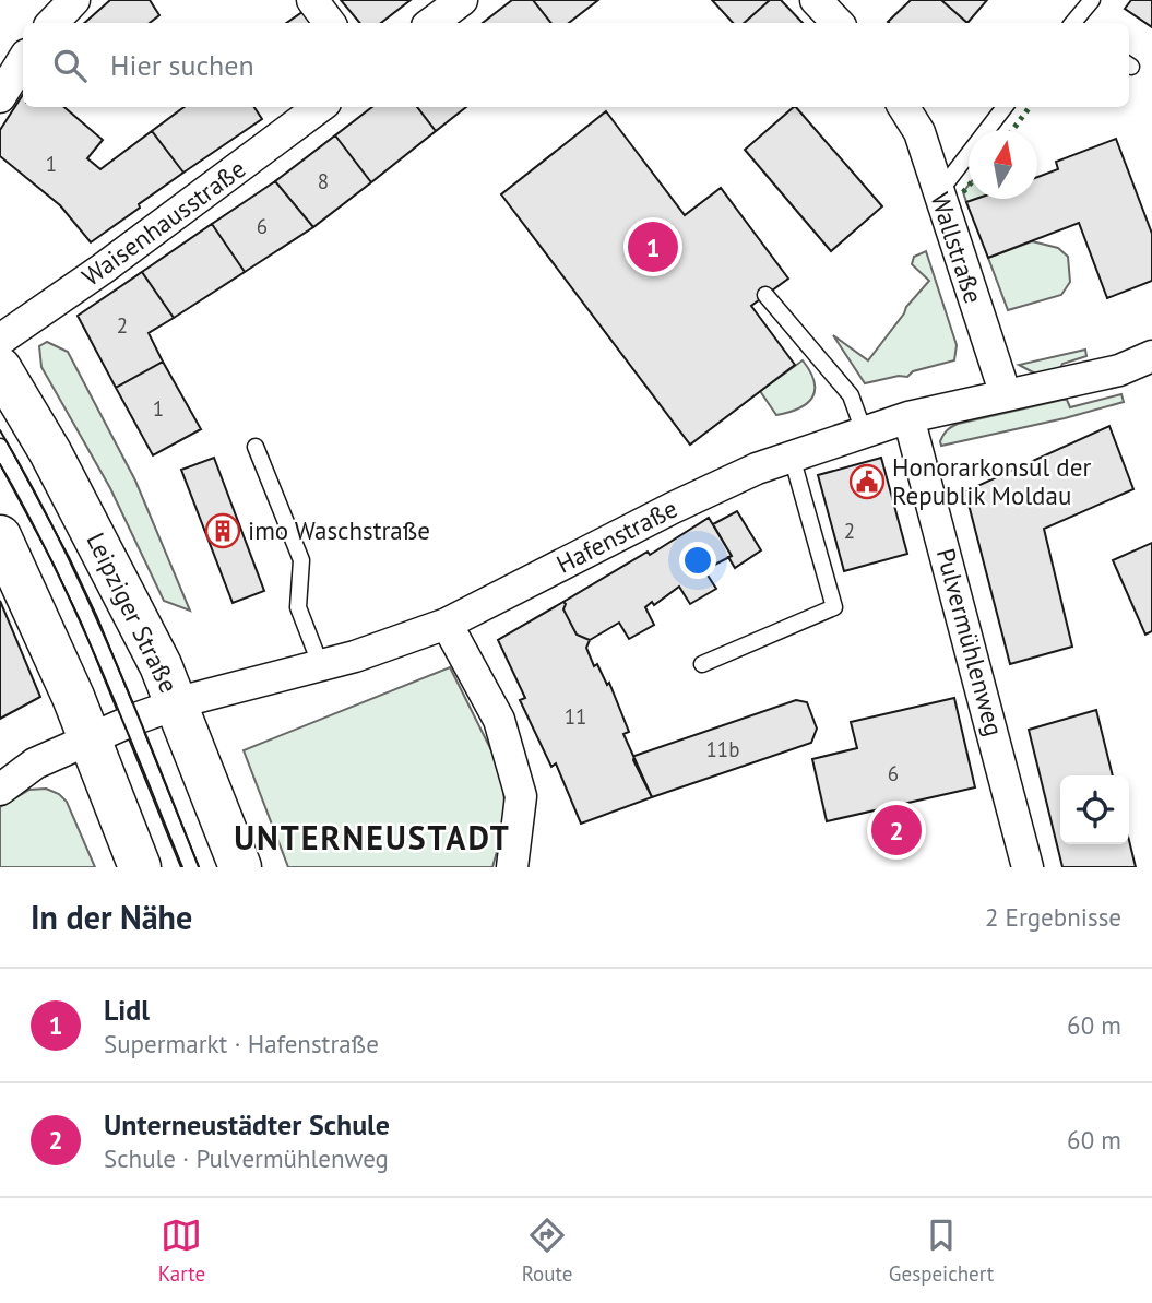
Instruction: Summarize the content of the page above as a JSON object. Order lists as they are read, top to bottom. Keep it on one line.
{"streets":{"main road":["Leipziger Straße"],"street":["Waisenhausstraße","Wallstraße","Hafenstraße","Pulvermühlenweg"]},"crossings":[["Wallstraße","Hafenstraße"],["Hafenstraße","Leipziger Straße"],["Hafenstraße","Pulvermühlenweg"]],"districts":["UNTERNEUSTADT"],"places":{"public building":["Honorarkonsul der Republik Moldau"],"building":["imo Waschstraße"]},"house_numbers":["1","8","6","2","1","2","11","11b","6"],"north":"top","page":{"search":"Hier suchen","pins":["1","2"],"heading":["In der Nähe","2 Ergebnisse"],"list":[{"mark":"1","name":"Lidl","note":"Supermarkt · Hafenstraße","value":"60 m"},{"mark":"2","name":"Unterneustädter Schule","note":"Schule · Pulvermühlenweg","value":"60 m"}],"nav":["Karte","Route","Gespeichert"]}}
